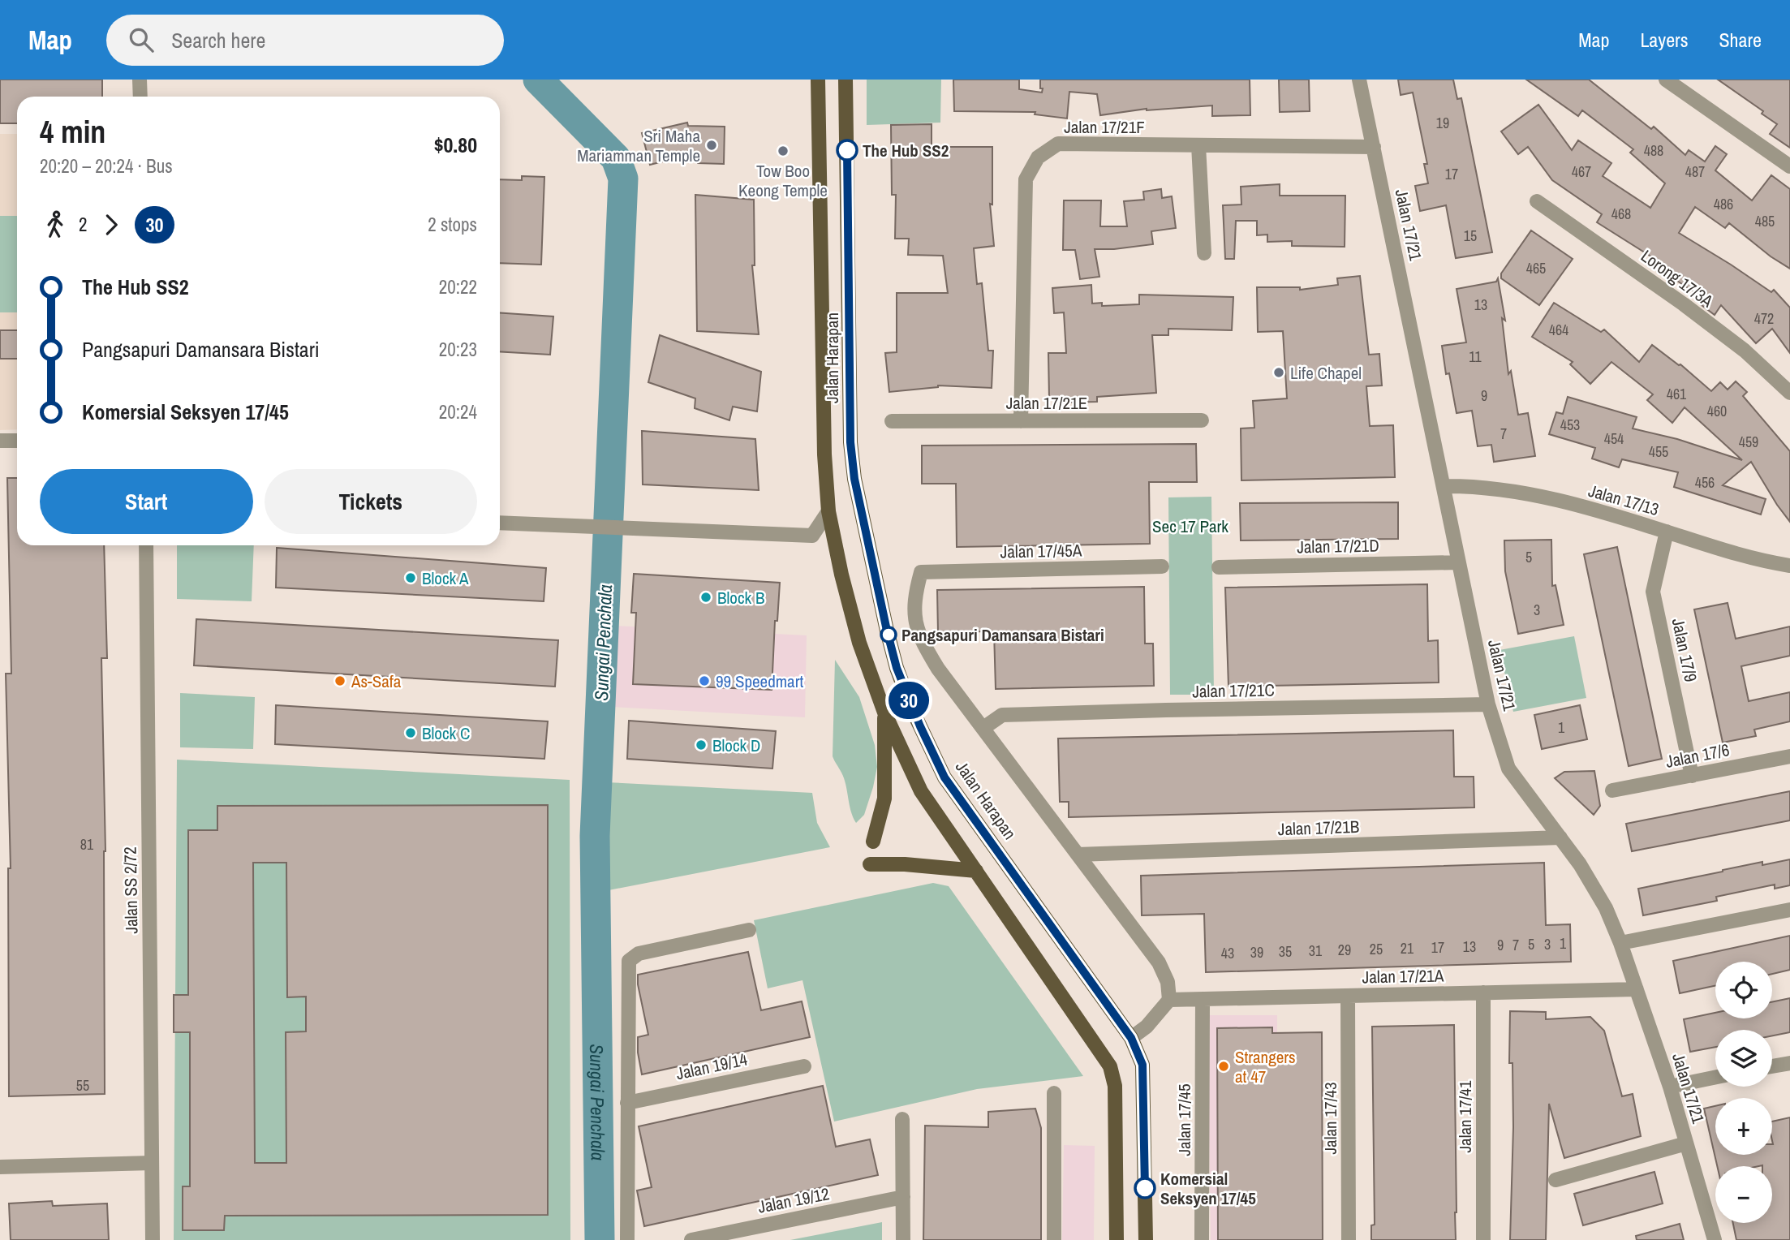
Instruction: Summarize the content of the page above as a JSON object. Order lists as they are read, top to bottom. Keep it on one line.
{"streets":{"main road":["Jalan Harapan"],"street":["Jalan 17/21F","Jalan 17/21","Lorong 17/3A","Jalan 17/21E","Jalan 17/13","Jalan 17/21D","Jalan 17/45A","Jalan 17/9","Jalan 17/21C","Jalan 17/6","Jalan 17/21B","Jalan SS 2/72","Jalan 17/21A","Jalan 19/14","Jalan 17/41","Jalan 17/43","Jalan 17/45","Jalan 19/12"]},"crossings":[["Jalan 17/21F","Jalan 17/21"],["Jalan 17/21F","Jalan 17/21E"],["Jalan 17/21","Jalan 17/13"],["Jalan 17/21","Jalan 17/21D"],["Jalan 17/21","Jalan 17/21C"],["Jalan 17/21","Jalan 17/21B"],["Jalan 17/21","Jalan 17/21A"],["Jalan 17/13","Jalan 17/9"],["Jalan 17/45A","Jalan 17/21C"],["Jalan 17/9","Jalan 17/6"],["Jalan 17/21A","Jalan 17/41"],["Jalan 17/21A","Jalan 17/43"],["Jalan 17/21A","Jalan 17/45"]],"water":["Sungai Penchala"],"parks":["Sec 17 Park"],"places":["Sri Maha Mariamman Temple","The Hub SS2","Tow Boo Keong Temple","Life Chapel","Block A","Block B","Pangsapuri Damansara Bistari","As-Safa","99 Speedmart","Block C","Block D","Strangers at 47","Komersial Seksyen 17/45"],"lines":["bus line 30"],"house_numbers":["19","488","467","487","17","486","468","485","15","465","13","472","464","11","461","9","460","453","7","454","459","455","456","5","3","1","81","1","5","3","9","7","13","17","21","25","29","31","35","39","43","55"],"page":{"header":"Map","search":"Search here","nav":["Map","Layers","Share"],"on_map":"30","heading":["4 min","20:20 – 20:24 · Bus","$0.80"],"legs":["2","30","2 stops"],"list":[{"name":"The Hub SS2","value":"20:22"},{"name":"Pangsapuri Damansara Bistari","value":"20:23"},{"name":"Komersial Seksyen 17/45","value":"20:24"}],"buttons":["Start","Tickets"],"map_buttons":["+","−"]}}
